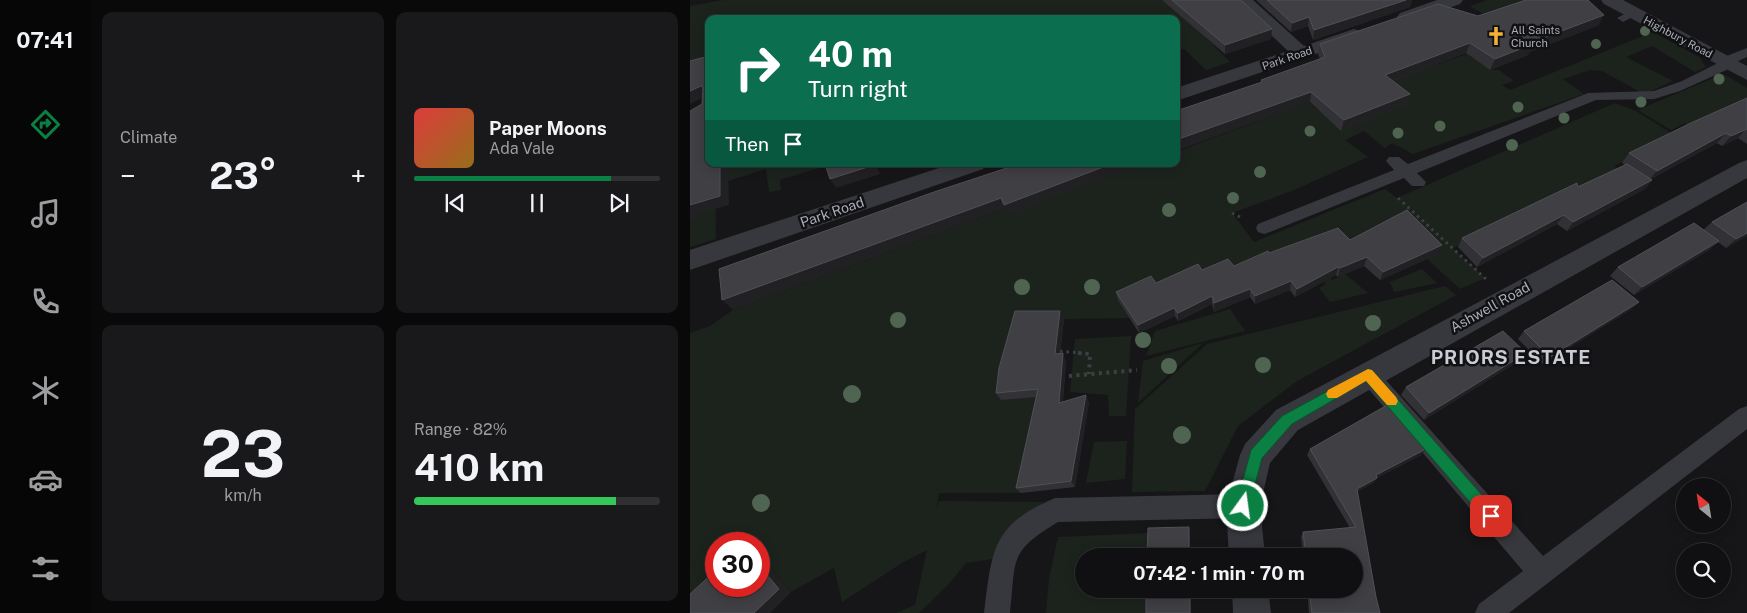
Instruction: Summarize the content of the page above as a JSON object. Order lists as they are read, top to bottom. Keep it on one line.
{"streets":{"street":["Highbury Road","Park Road","Ashwell Road"]},"districts":["PRIORS ESTATE"],"places":{"church":["All Saints Church"]},"north":"top left","page":{"tabs":"07:41","tile":["Climate",["23","km/h"],["Range · 82%","410 km"]],"turn":["40 m","Turn right"],"song":["Paper Moons","Ada Vale"],"then":"Then","heat":["−","23°","+"],"limit":"30","trip":"07:42 · 1 min · 70 m"}}
